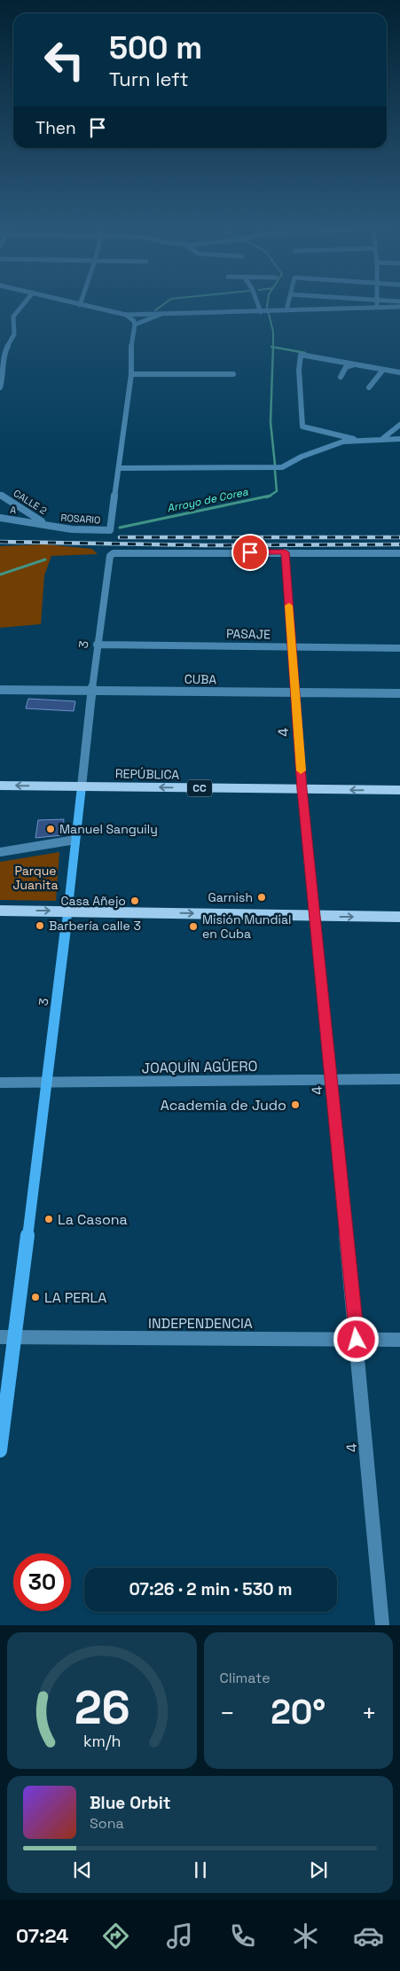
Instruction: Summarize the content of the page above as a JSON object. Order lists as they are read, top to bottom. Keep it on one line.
{"streets":{"main road":["3","REPÚBLICA","CC"],"street":["CALLE 2","A","ROSARIO","PASAJE","CUBA","4","JOAQUÍN AGÜERO","INDEPENDENCIA"]},"crossings":[["CALLE 2","A"],["CALLE 2","ROSARIO"],["A","ROSARIO"],["PASAJE","3"],["PASAJE","4"],["3","CUBA"],["3","4"],["3","REPÚBLICA"],["3","JOAQUÍN AGÜERO"],["3","INDEPENDENCIA"],["CUBA","4"],["4","REPÚBLICA"],["4","JOAQUÍN AGÜERO"],["4","INDEPENDENCIA"]],"one_way":["REPÚBLICA"],"water":["Arroyo de Corea"],"parks":["Parque Juanita"],"places":["Manuel Sanguily","Garnish","Casa Añejo","Barbería calle 3","Misión Mundial en Cuba","Academia de Judo","La Casona","LA PERLA"],"page":{"turn":["500 m","Turn left"],"then":"Then","limit":"30","trip":"07:26 · 2 min · 530 m","tile":"Climate","heat":["−","20°","+"],"song":["Blue Orbit","Sona"],"tabs":"07:24","gauge":["26","km/h"]}}
